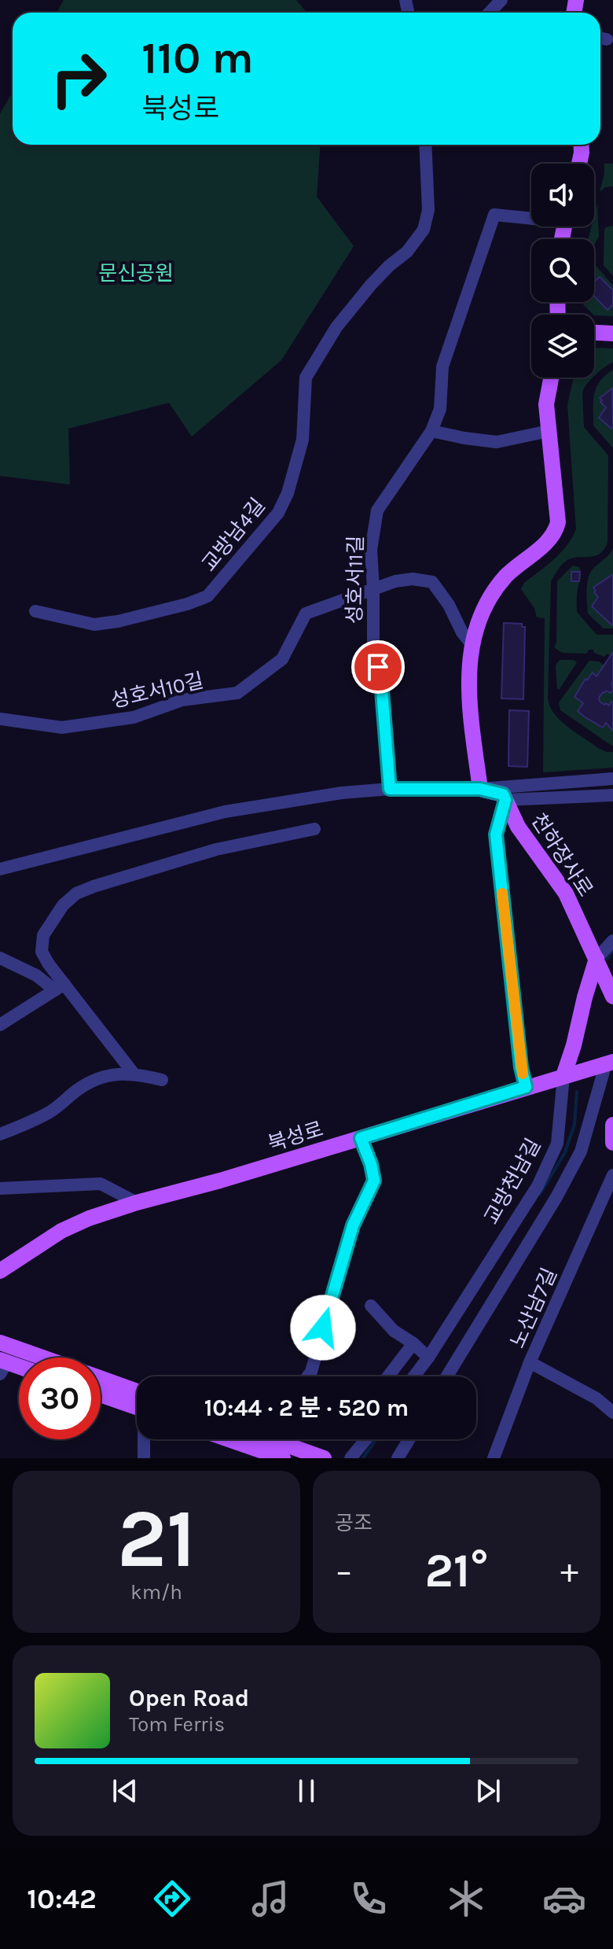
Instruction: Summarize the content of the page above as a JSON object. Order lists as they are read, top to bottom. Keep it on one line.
{"streets":{"main road":["천하장사로","북성로","교방천남길"],"street":["교방남4길","성호서11길","성호서10길","노산남7길"]},"crossings":[["성호서11길","성호서10길"],["천하장사로","교방천남길"],["북성로","교방천남길"]],"parks":["문신공원"],"page":{"turn":["110 m","북성로"],"limit":"30","trip":"10:44 · 2 분 · 520 m","tile":[["21","km/h"],"공조"],"heat":["−","21°","+"],"song":["Open Road","Tom Ferris"],"tabs":"10:42"}}
